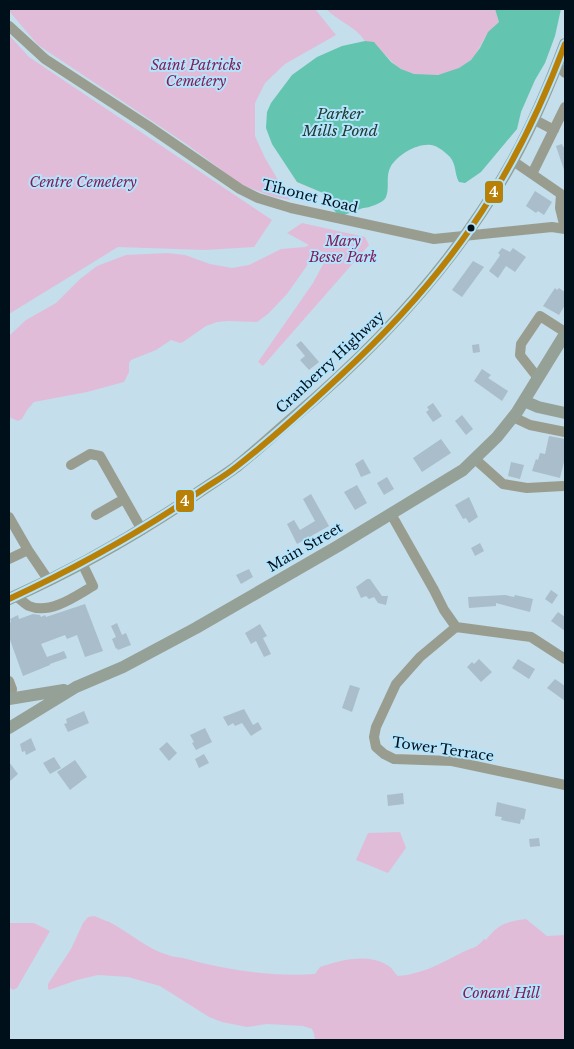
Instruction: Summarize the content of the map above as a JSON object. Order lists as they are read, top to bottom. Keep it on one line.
{"streets":{"main road":["Cranberry Highway","Main Street"],"street":["Tihonet Road","Tower Terrace"]},"crossings":[["Tihonet Road","Cranberry Highway"]],"water":["Parker Mills Pond"],"parks":["Saint Patricks Cemetery","Centre Cemetery","Mary Besse Park","Conant Hill"],"lines":["transit line 4"]}
